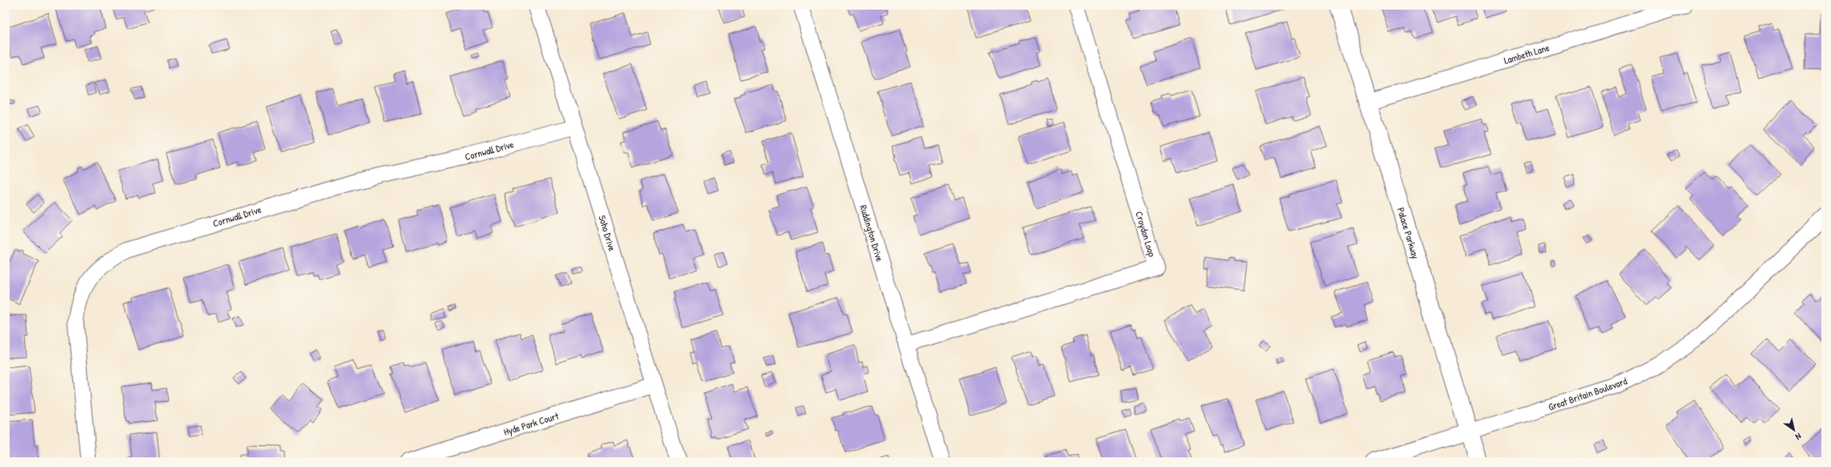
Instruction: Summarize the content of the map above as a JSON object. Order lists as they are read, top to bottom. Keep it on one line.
{"streets":{"street":["Lambeth Lane","Cornwall Drive","Soho Drive","Ruddington Drive","Palace Parkway","Croydon Loop","Great Britain Boulevard","Hyde Park Court"]},"crossings":[["Lambeth Lane","Palace Parkway"],["Cornwall Drive","Soho Drive"],["Soho Drive","Hyde Park Court"],["Ruddington Drive","Croydon Loop"],["Palace Parkway","Great Britain Boulevard"]],"north":"bottom right"}
